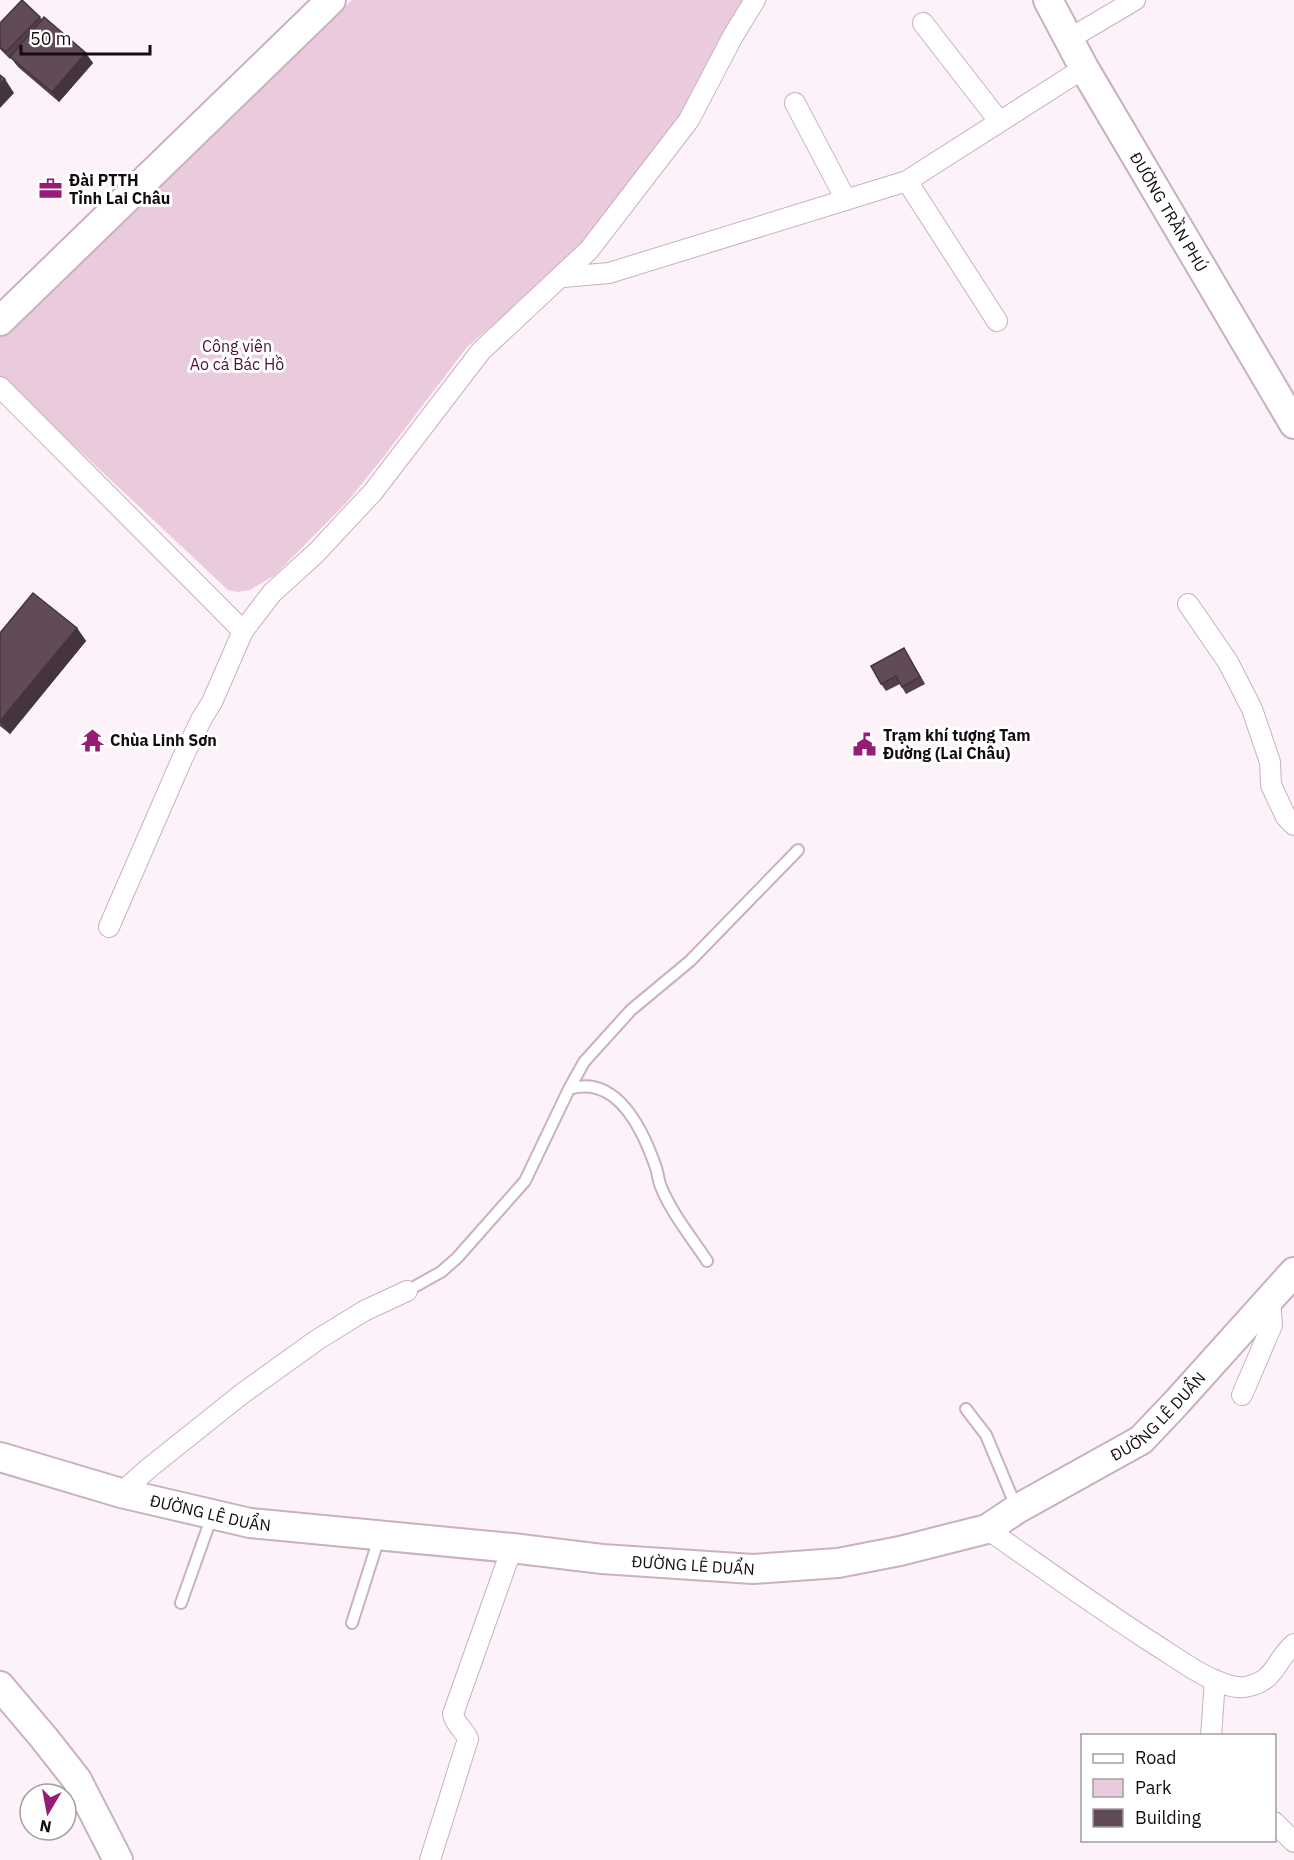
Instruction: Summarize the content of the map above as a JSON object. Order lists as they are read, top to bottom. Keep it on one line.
{"streets":{"main road":["ĐƯỜNG TRẦN PHÚ","ĐƯỜNG LÊ DUẨN"]},"parks":["Công viên Ao cá Bác Hồ"],"places":{"office":["Đài PTTH Tỉnh Lai Châu"],"temple":["Chùa Linh Sơn"],"public building":["Trạm khí tượng Tam Đường (Lai Châu)"]},"legend":["Road","Park","Building"],"scale_bar":"50 m","north":"bottom"}
